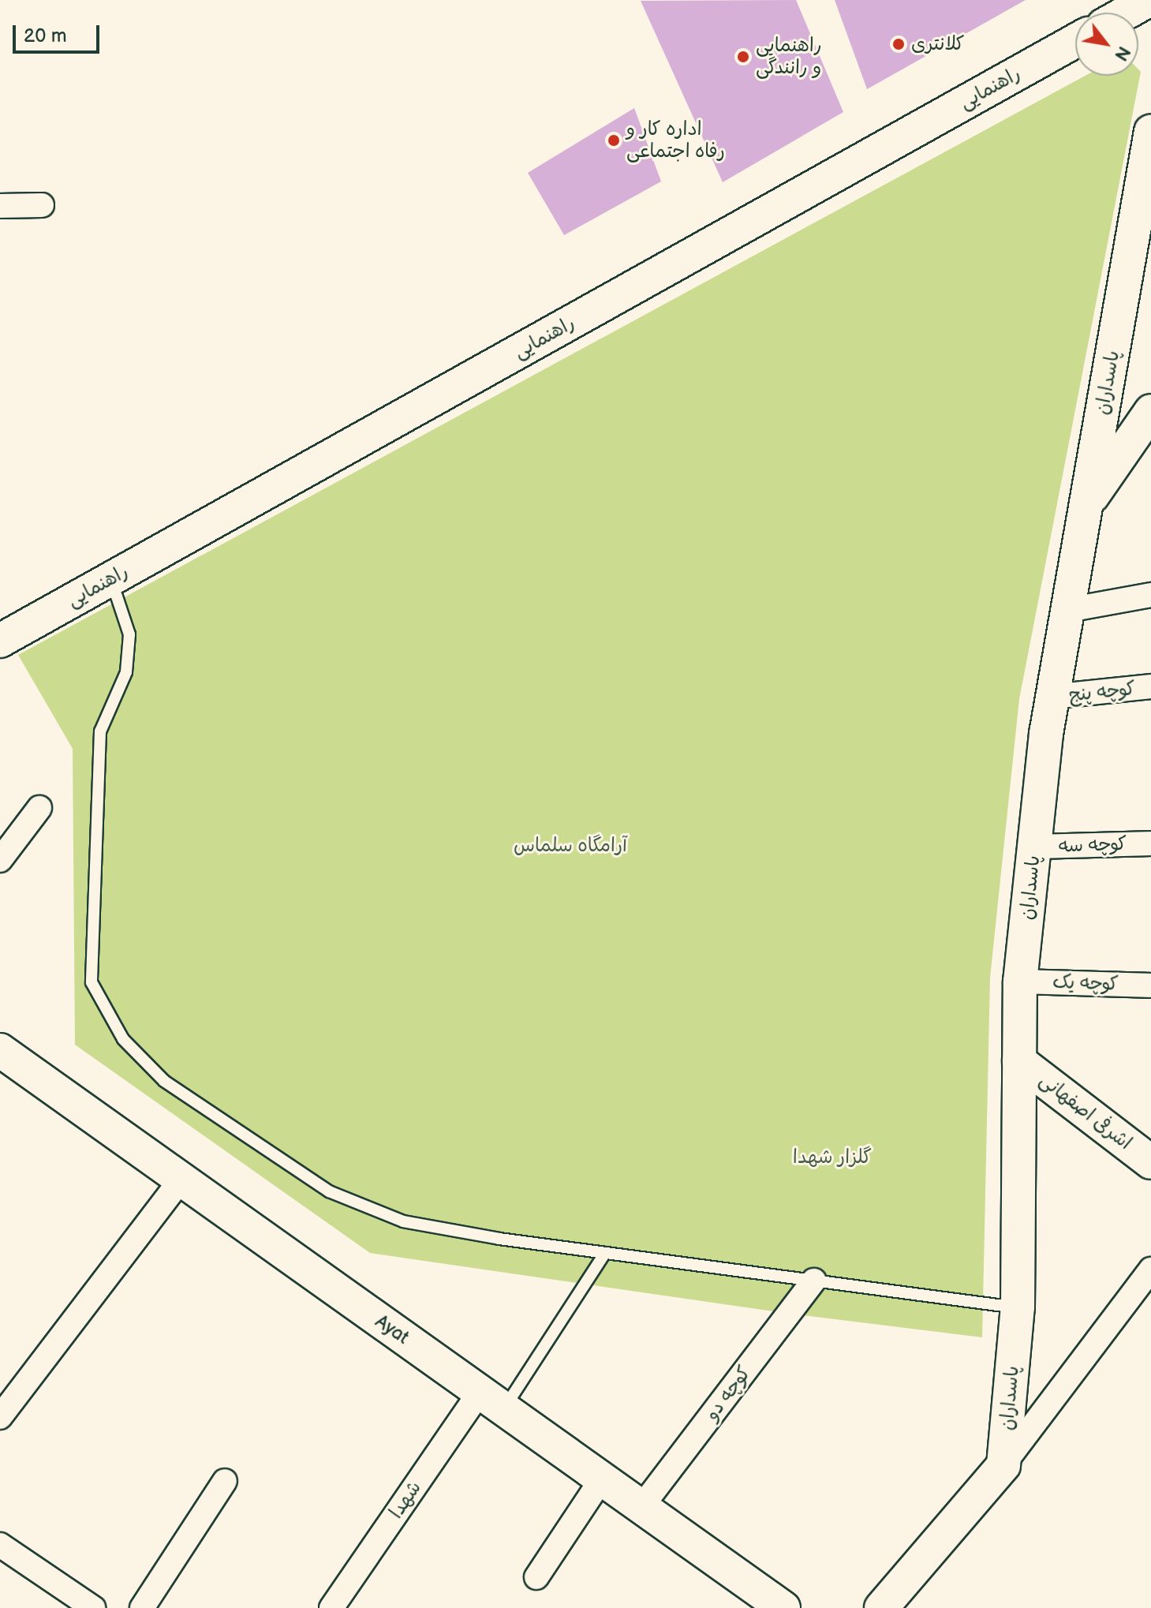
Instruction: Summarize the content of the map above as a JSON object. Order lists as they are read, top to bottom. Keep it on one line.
{"streets":{"street":["راهنمایی","پاسداران","کوچه پنج","کوچه سه","کوچه یک","اشرفی اصفهانی","Ayat","کوچه دو","شهدا"]},"crossings":[["پاسداران","کوچه پنج"],["پاسداران","کوچه سه"],["پاسداران","کوچه یک"],["پاسداران","اشرفی اصفهانی"],["Ayat","کوچه دو"],["Ayat","شهدا"]],"parks":["آرامگاه سلماس","گلزار شهدا"],"places":["کلانتری","راهنمایی و رانندگی","اداره کار و رفاه اجتماعی"],"scale_bar":"20 m","north":"bottom right"}
